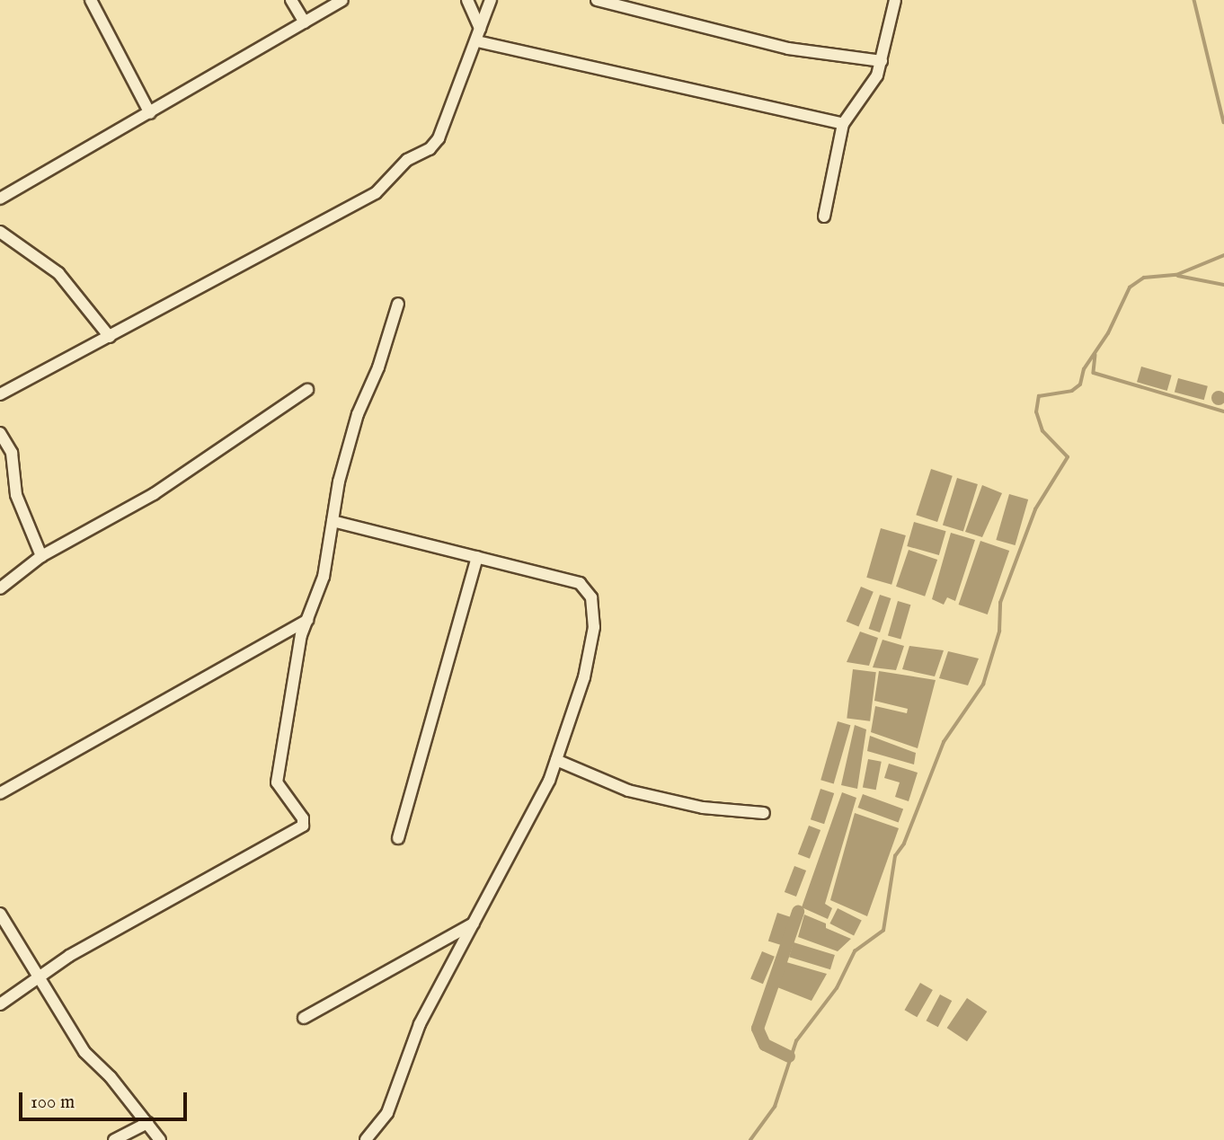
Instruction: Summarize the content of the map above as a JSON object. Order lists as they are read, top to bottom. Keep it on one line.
{"scale_bar":"100 m"}
